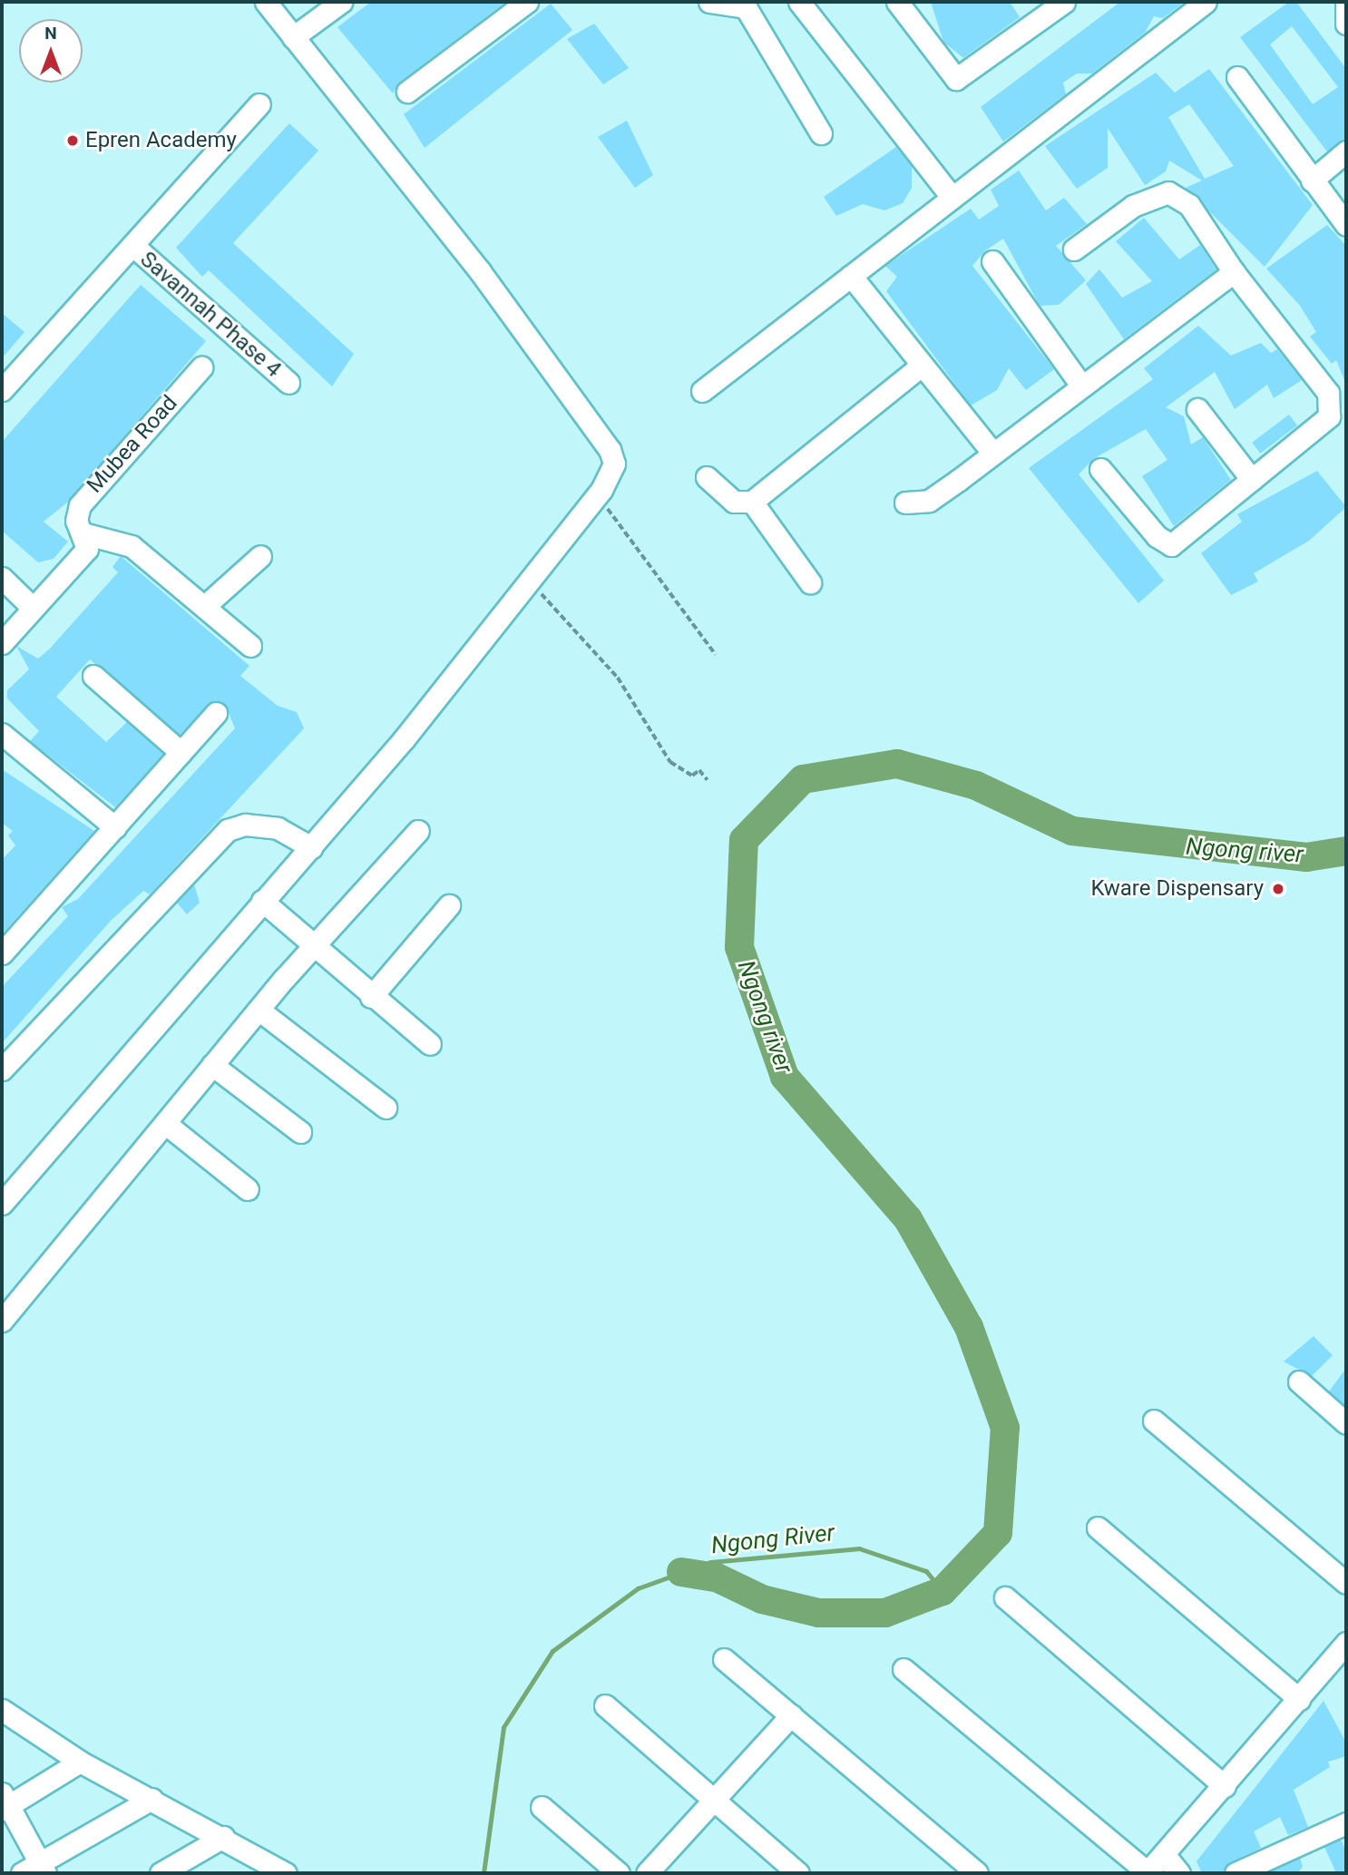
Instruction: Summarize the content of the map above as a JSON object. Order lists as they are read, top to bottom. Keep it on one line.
{"streets":{"street":["Savannah Phase 4","Mubea Road"]},"water":["Ngong river","Ngong River"],"places":["Epren Academy","Kware Dispensary"],"north":"top"}
